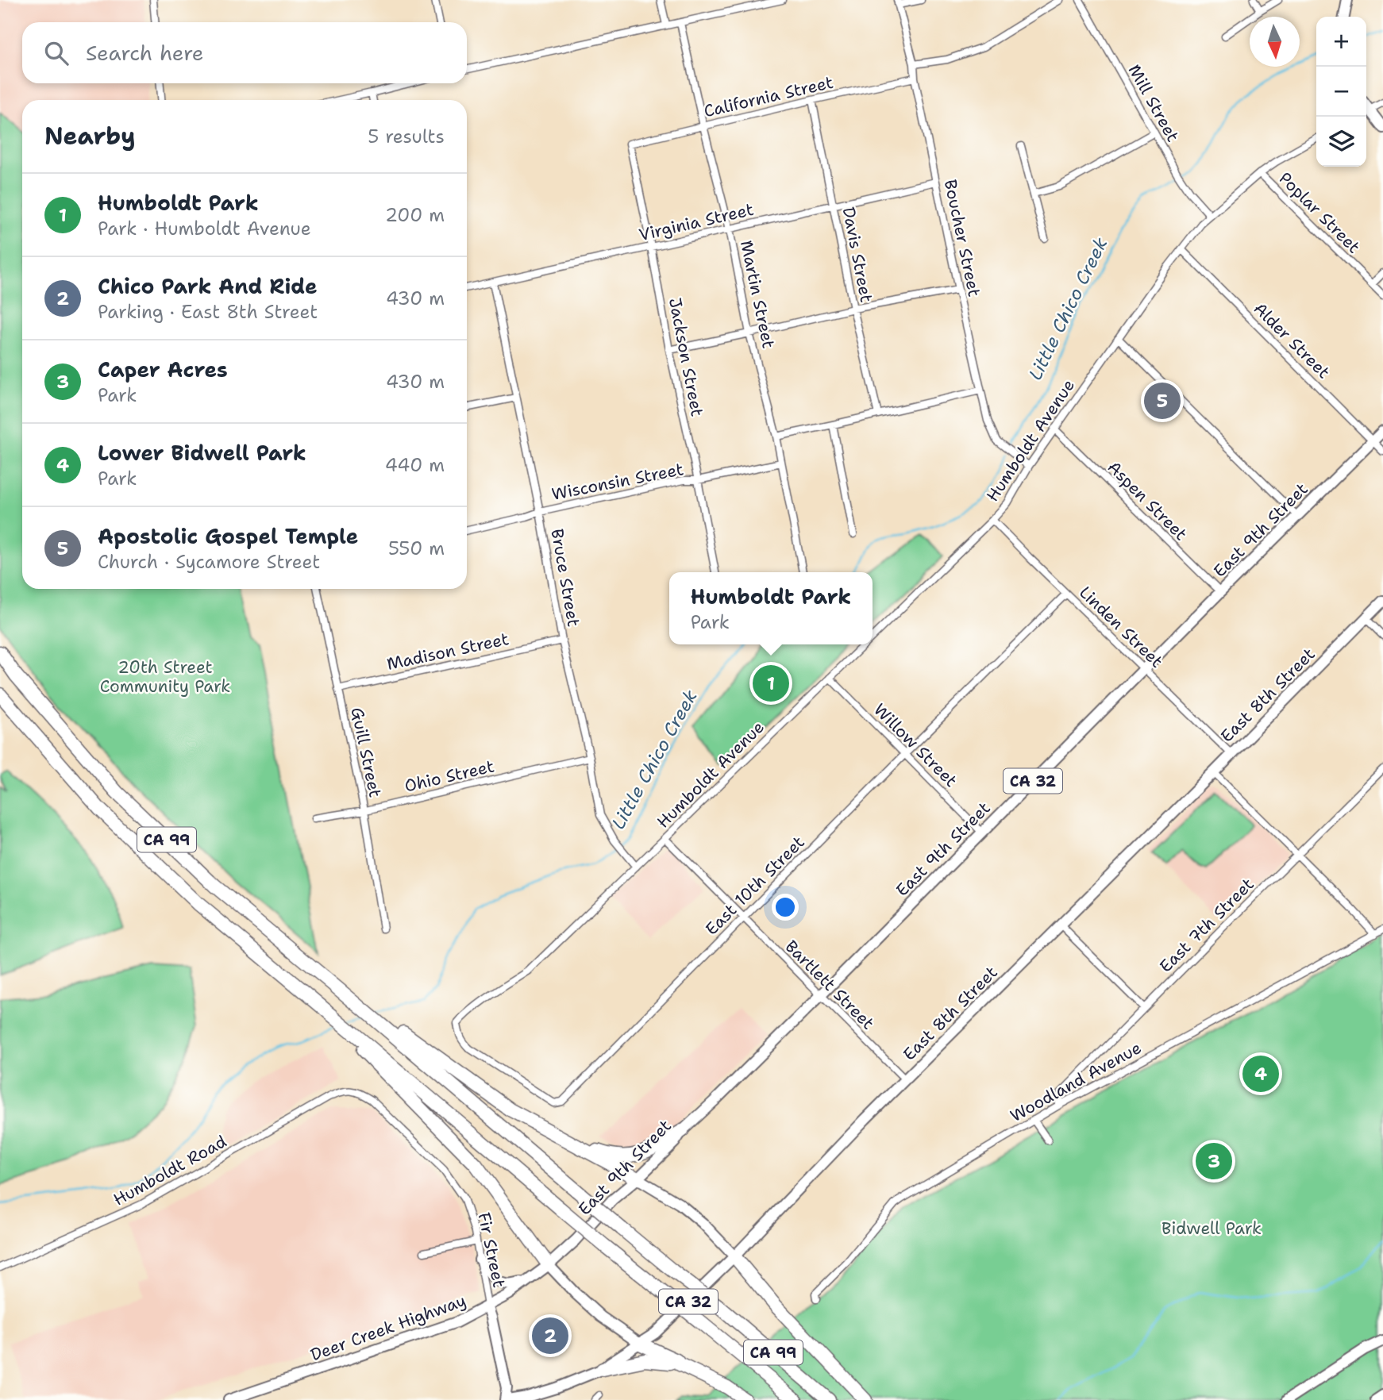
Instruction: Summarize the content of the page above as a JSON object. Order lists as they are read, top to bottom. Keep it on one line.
{"streets":{"highway":["CA 99"],"main road":["East 9th Street","East 8th Street","CA 32","Fir Street","Deer Creek Highway"],"street":["California Street","Mill Street","Poplar Street","Virginia Street","Boucher Street","Davis Street","Martin Street","Alder Street","Jackson Street","Humboldt Avenue","Wisconsin Street","Aspen Street","Bruce Street","Linden Street","Madison Street","Willow Street","Guill Street","Ohio Street","East 10th Street","East 7th Street","Bartlett Street","Woodland Avenue","Humboldt Road"]},"crossings":[["California Street","Boucher Street"],["California Street","Davis Street"],["California Street","Martin Street"],["California Street","Jackson Street"],["Mill Street","Humboldt Avenue"],["Poplar Street","Humboldt Avenue"],["Virginia Street","Boucher Street"],["Virginia Street","Davis Street"],["Virginia Street","Martin Street"],["Virginia Street","Jackson Street"],["Virginia Street","Bruce Street"],["Boucher Street","Humboldt Avenue"],["Martin Street","Wisconsin Street"],["Alder Street","Humboldt Avenue"],["Alder Street","East 9th Street"],["Jackson Street","Wisconsin Street"],["Humboldt Avenue","Aspen Street"],["Humboldt Avenue","Bruce Street"],["Humboldt Avenue","Linden Street"],["Humboldt Avenue","Willow Street"],["Humboldt Avenue","East 10th Street"],["Humboldt Avenue","Bartlett Street"],["Wisconsin Street","Bruce Street"],["Aspen Street","East 9th Street"],["East 9th Street","Linden Street"],["East 9th Street","Willow Street"],["East 9th Street","Bartlett Street"],["East 9th Street","Deer Creek Highway"],["Bruce Street","Madison Street"],["Bruce Street","Ohio Street"],["Linden Street","East 8th Street"],["Linden Street","East 10th Street"],["Madison Street","Guill Street"],["East 8th Street","Bartlett Street"],["East 8th Street","Fir Street"],["Willow Street","East 10th Street"],["Guill Street","Ohio Street"],["East 10th Street","Bartlett Street"],["East 7th Street","Woodland Avenue"],["Humboldt Road","Fir Street"],["Fir Street","Deer Creek Highway"]],"water":["Little Chico Creek"],"parks":["20th Street Community Park","Bidwell Park"],"north":"bottom","page":{"map_buttons":["+","−"],"search":"Search here","heading":["Nearby","5 results"],"list":[{"mark":"1","name":"Humboldt Park","note":"Park · Humboldt Avenue","value":"200 m"},{"mark":"2","name":"Chico Park And Ride","note":"Parking · East 8th Street","value":"430 m"},{"mark":"3","name":"Caper Acres","note":"Park","value":"430 m"},{"mark":"4","name":"Lower Bidwell Park","note":"Park","value":"440 m"},{"mark":"5","name":"Apostolic Gospel Temple","note":"Church · Sycamore Street","value":"550 m"}],"pins":["5","1","4","3","2"],"popup":["Humboldt Park","Park"]}}
